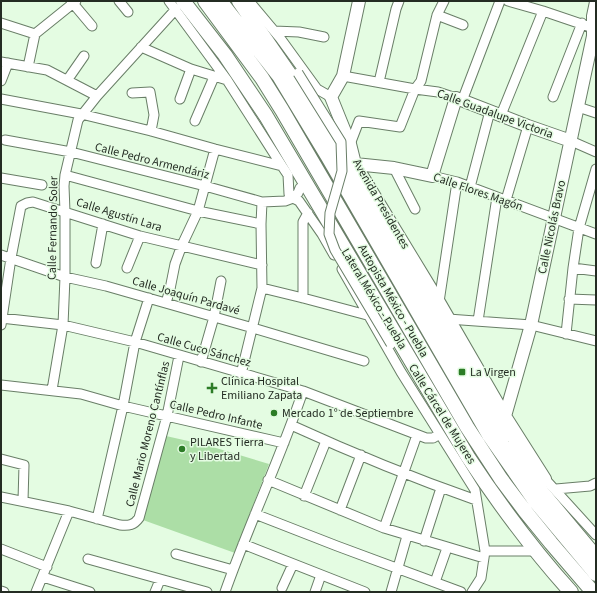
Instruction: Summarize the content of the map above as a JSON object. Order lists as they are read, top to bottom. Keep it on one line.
{"streets":{"highway":["Lateral México - Puebla","Autopista México - Puebla"],"main road":["Calle Guadalupe Victoria","Calle Flores Magón","Avenida Presidentes","Calle Nicolás Bravo"],"street":["Calle Pedro Armendáriz","Calle Agustín Lara","Calle Fernando Soler","Calle Joaquín Pardavé","Calle Cuco Sánchez","Calle Cárcel de Mujeres","Calle Pedro Infante","Calle Mario Moreno Cantínflas"]},"crossings":[["Calle Guadalupe Victoria","Calle Nicolás Bravo"],["Calle Pedro Armendáriz","Calle Fernando Soler"],["Calle Pedro Armendáriz","Calle Cárcel de Mujeres"],["Calle Flores Magón","Avenida Presidentes"],["Calle Flores Magón","Calle Nicolás Bravo"],["Avenida Presidentes","Calle Nicolás Bravo"],["Calle Agustín Lara","Calle Fernando Soler"],["Calle Agustín Lara","Calle Joaquín Pardavé"],["Calle Fernando Soler","Calle Joaquín Pardavé"],["Calle Fernando Soler","Lateral México - Puebla"],["Calle Fernando Soler","Calle Cuco Sánchez"],["Calle Fernando Soler","Calle Pedro Infante"],["Calle Cuco Sánchez","Calle Cárcel de Mujeres"],["Calle Cuco Sánchez","Calle Mario Moreno Cantínflas"],["Calle Pedro Infante","Calle Mario Moreno Cantínflas"]],"places":{"transit":["La Virgen"],"health":["Clínica Hospital Emiliano Zapata"],"other":["Mercado 1° de Septiembre","PILARES Tierra y Libertad"]}}
